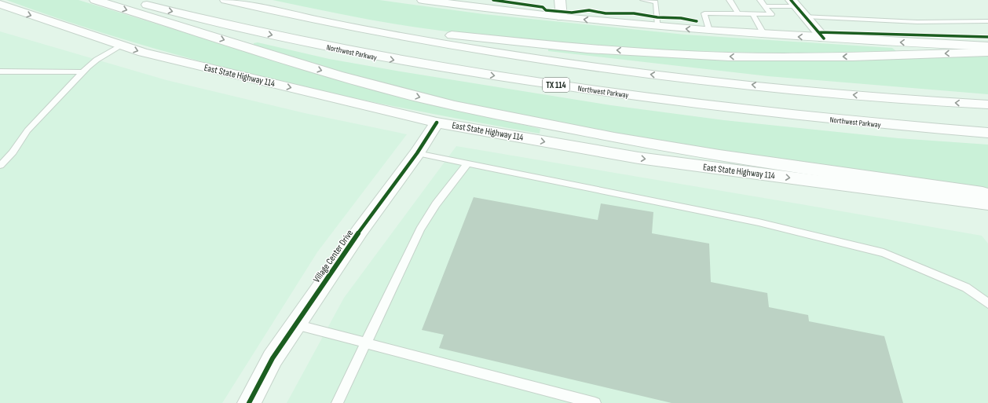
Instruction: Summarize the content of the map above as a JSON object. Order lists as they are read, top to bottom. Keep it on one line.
{"streets":{"main road":["Northwest Parkway","East State Highway 114","TX 114","Village Center Drive"]},"crossings":[["East State Highway 114","Village Center Drive"]]}
